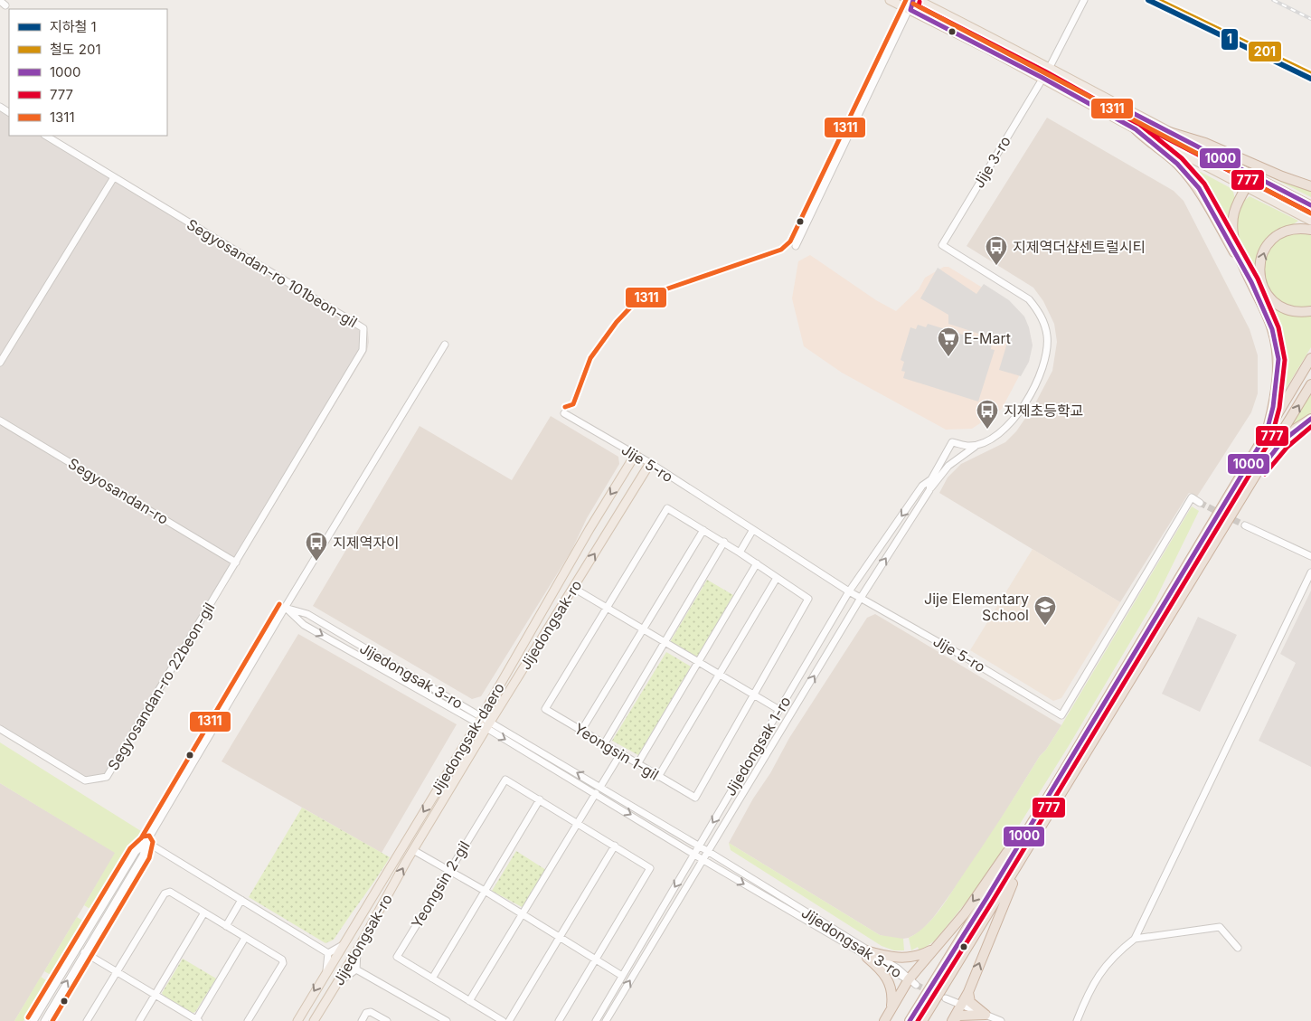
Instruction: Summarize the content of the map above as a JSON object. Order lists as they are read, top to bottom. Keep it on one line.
{"streets":{"main road":["Jijedongsak-ro","Jijedongsak-daero"],"street":["Jije 3-ro","Segyosandan-ro 101beon-gil","Jije 5-ro","Segyosandan-ro","Jijedongsak 3-ro","Segyosandan-ro 22beon-gil","Jijedongsak 1-ro","Yeongsin 1-gil","Yeongsin 2-gil"]},"crossings":[["Jije 3-ro","Jijedongsak 1-ro"],["Segyosandan-ro 101beon-gil","Segyosandan-ro"],["Segyosandan-ro 101beon-gil","Segyosandan-ro 22beon-gil"],["Jije 5-ro","Jijedongsak-ro"],["Jije 5-ro","Jijedongsak-daero"],["Jije 5-ro","Jijedongsak 1-ro"],["Segyosandan-ro","Segyosandan-ro 22beon-gil"],["Jijedongsak-ro","Jijedongsak 3-ro"],["Jijedongsak 3-ro","Jijedongsak-daero"],["Jijedongsak 3-ro","Jijedongsak 1-ro"]],"one_way":["Jijedongsak-ro","Jijedongsak-daero"],"places":{"bus stop":["지제역더샵센트럴시티","지제초등학교","지제역자이"],"supermarket":["E-Mart"],"school or university":["Jije Elementary School"]},"lines":["metro line 1","rail line 201","transit line 1000","transit line 1311","transit line 777"],"legend":["지하철 1","철도 201","1000","777","1311"]}
